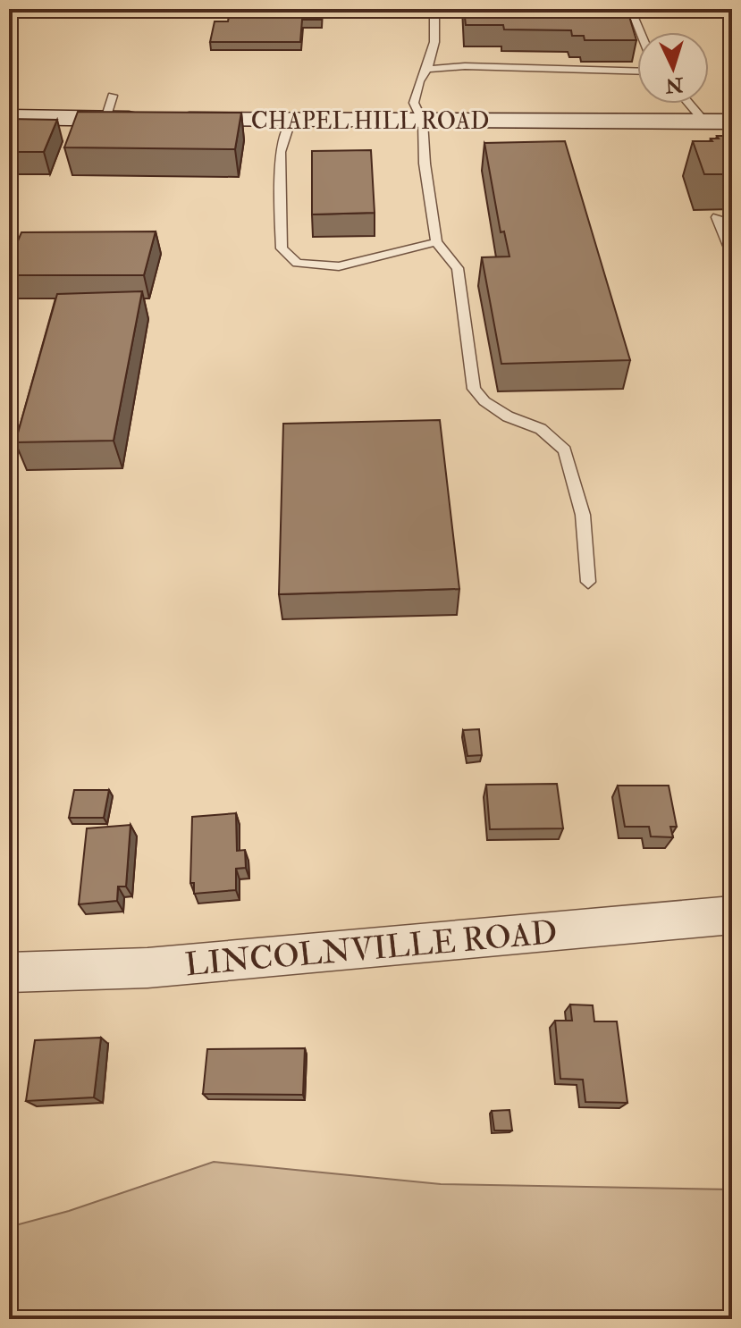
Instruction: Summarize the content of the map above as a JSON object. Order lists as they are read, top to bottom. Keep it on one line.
{"streets":{"main road":["CHAPEL HILL ROAD"],"street":["LINCOLNVILLE ROAD"]},"north":"bottom"}
